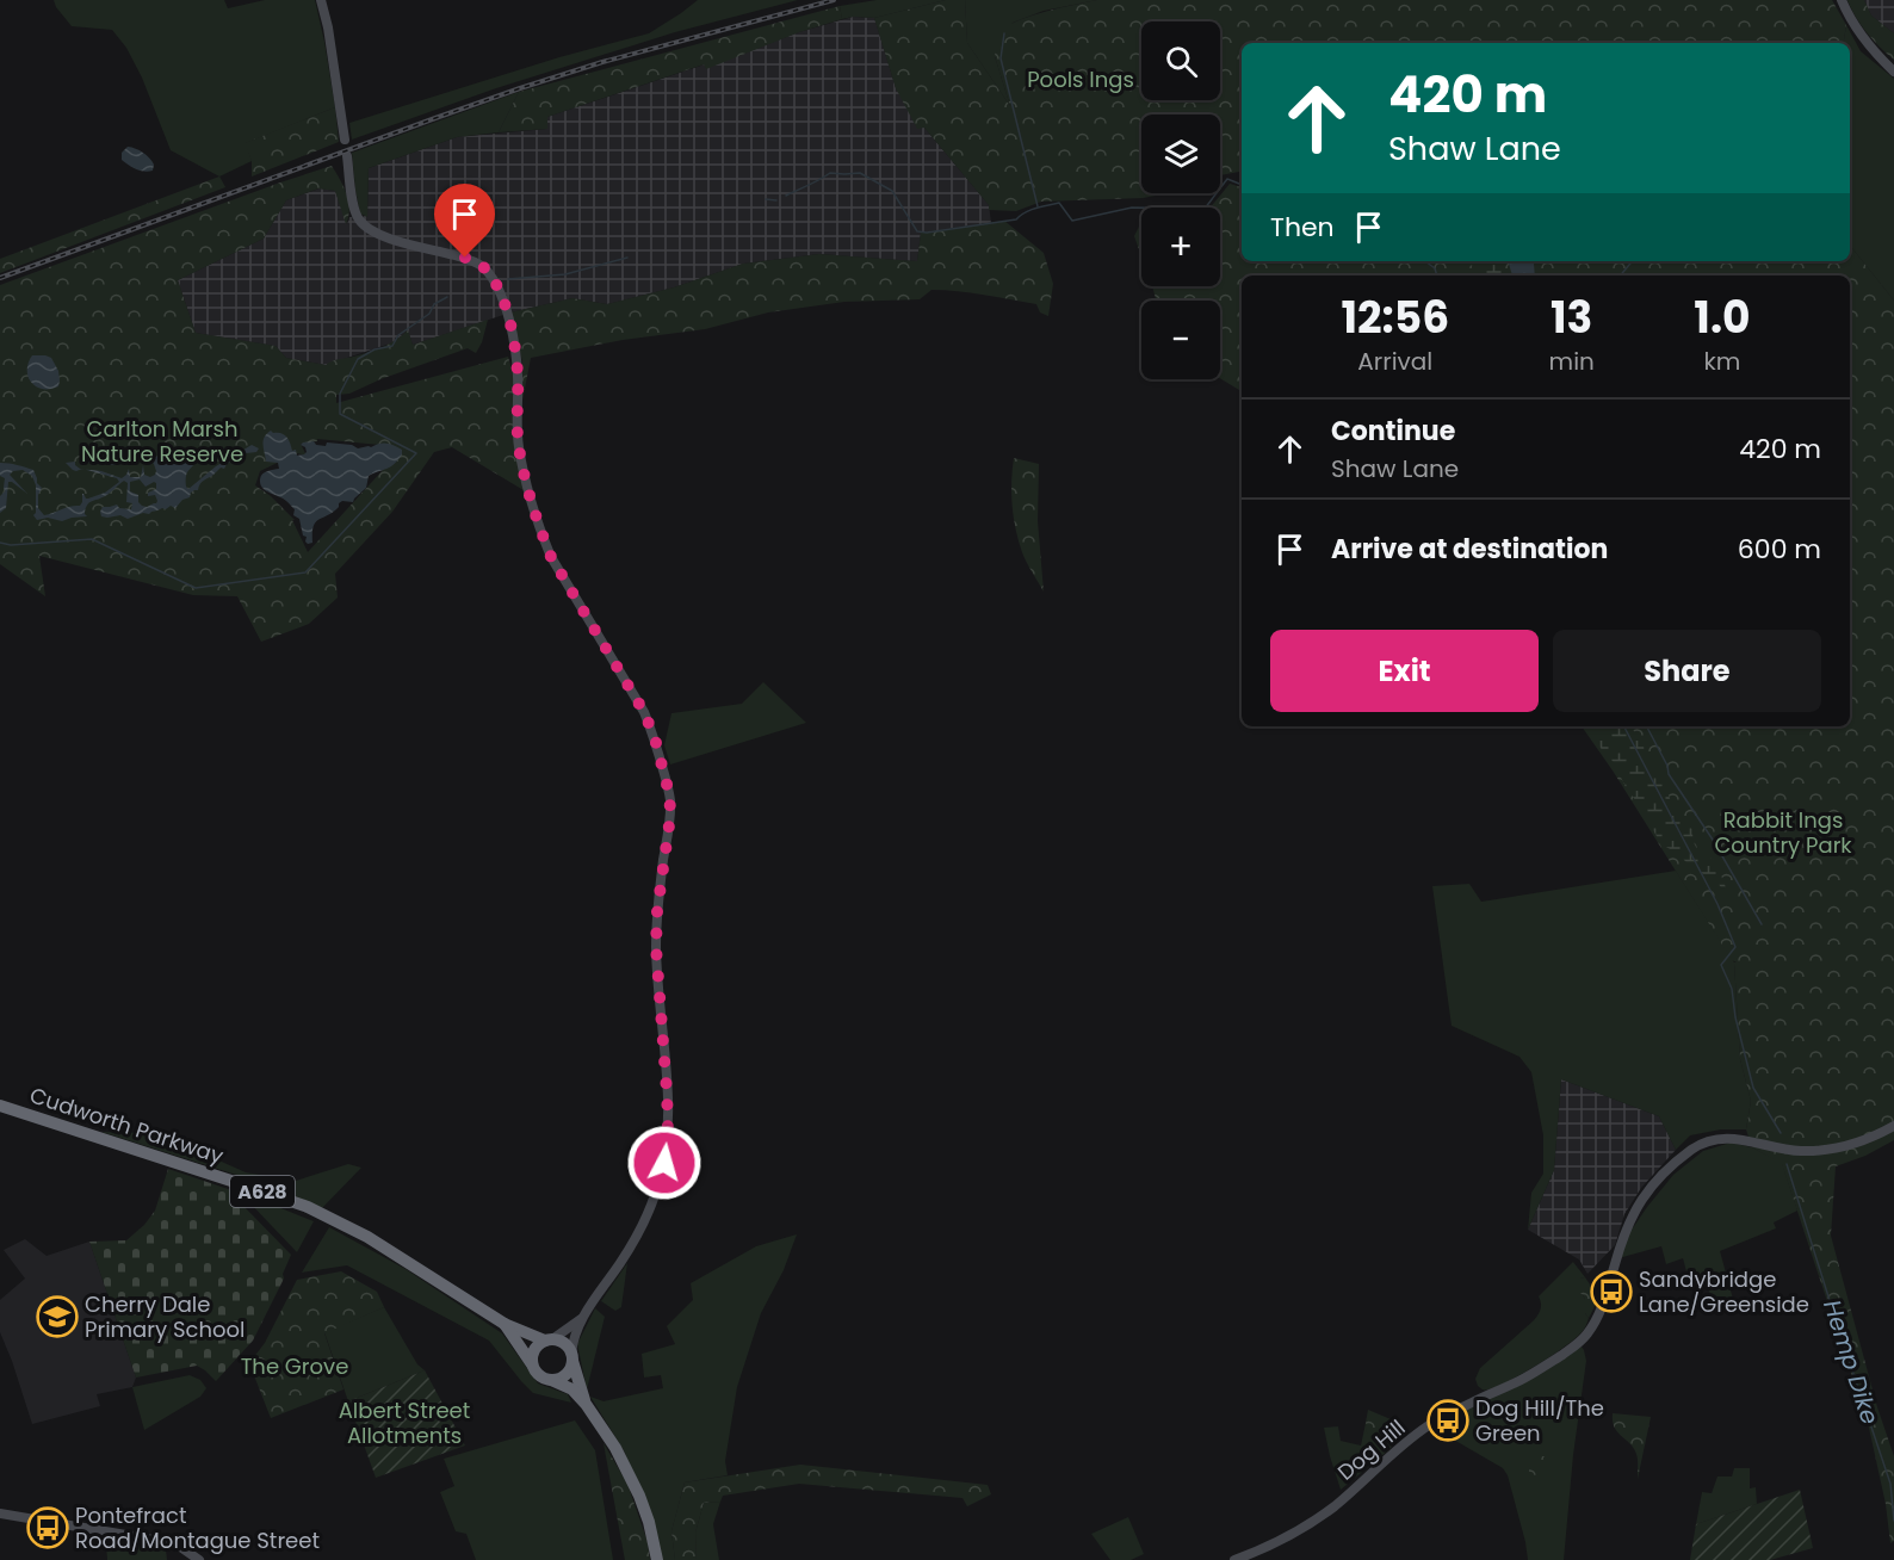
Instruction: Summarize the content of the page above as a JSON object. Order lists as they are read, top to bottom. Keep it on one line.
{"streets":{"highway":["Cudworth Parkway","A628"],"street":["Dog Hill"]},"water":["Hemp Dike"],"parks":["Pools Ings","Carlton Marsh Nature Reserve","Rabbit Ings Country Park","The Grove","Albert Street Allotments"],"places":{"bus stop":["Sandybridge Lane/Greenside","Dog Hill/The Green","Pontefract Road/Montague Street"],"school or university":["Cherry Dale Primary School"]},"page":{"map_buttons":["+","−"],"turn":["420 m","Shaw Lane"],"then":"Then","eta":["12:56","Arrival","13","min","1.0","km"],"list":[{"name":"Continue","note":"Shaw Lane","value":"420 m"},{"name":"Arrive at destination","value":"600 m"}],"buttons":["Exit","Share"]}}
